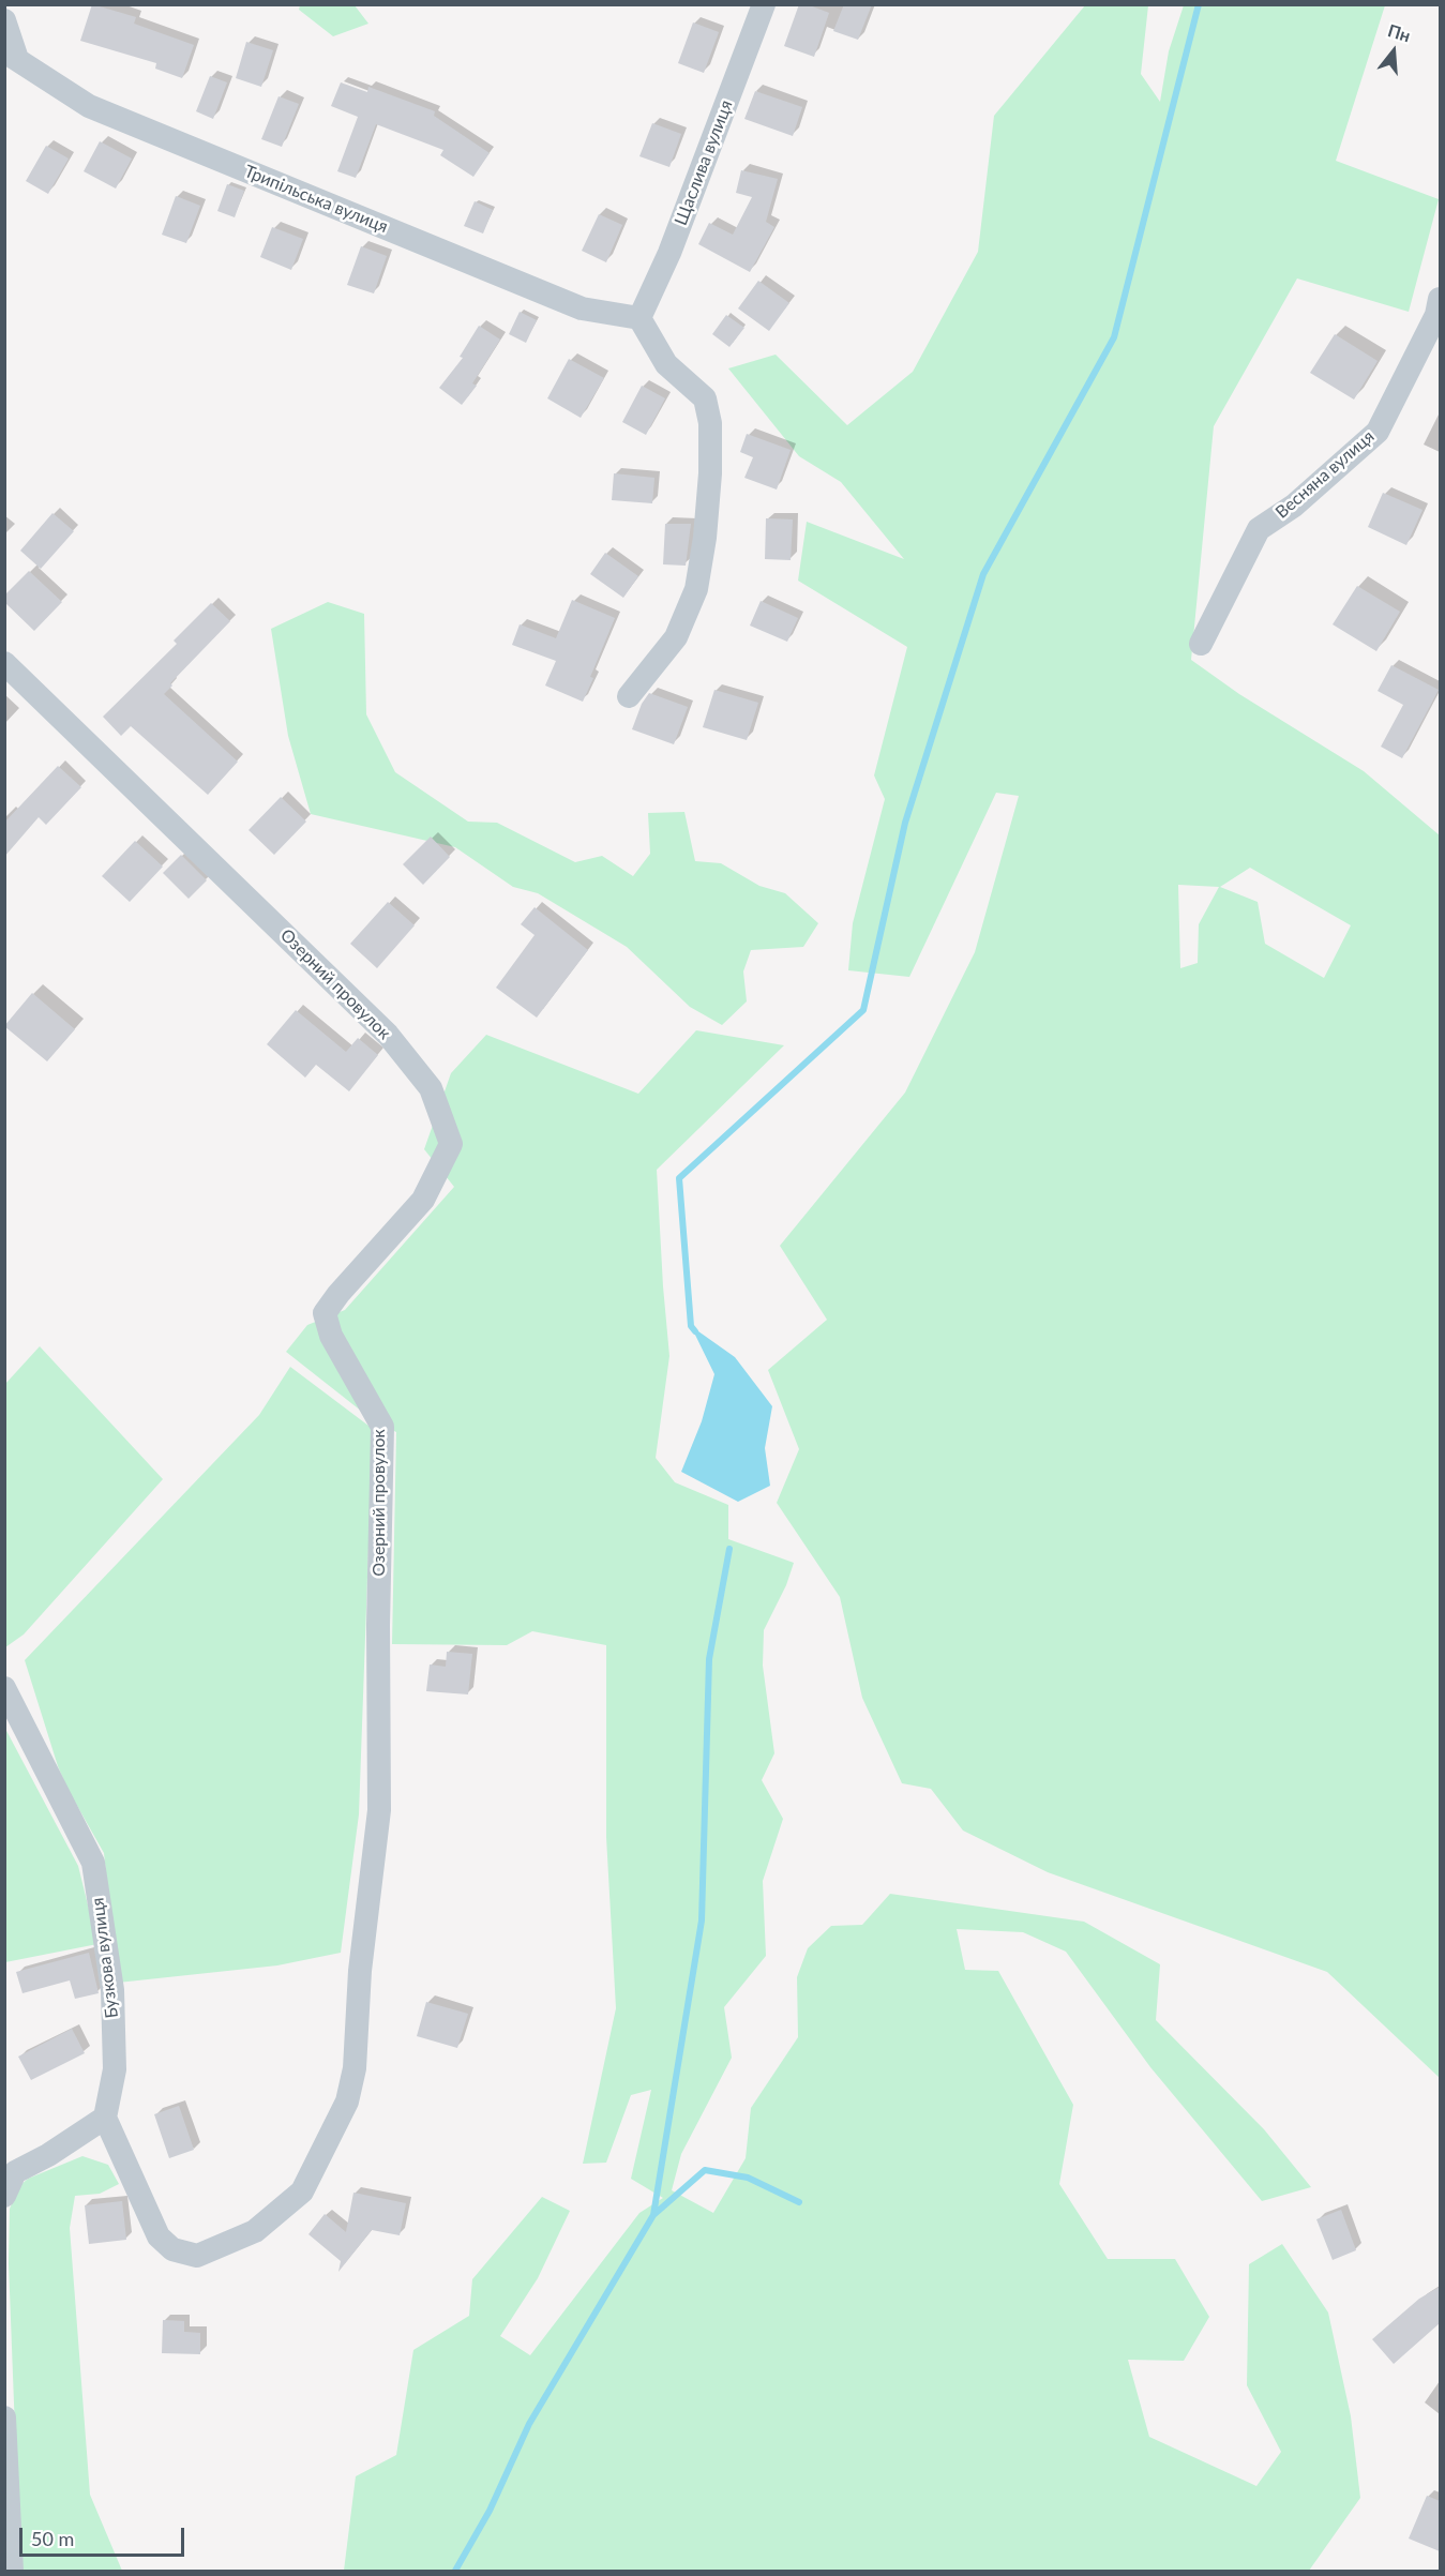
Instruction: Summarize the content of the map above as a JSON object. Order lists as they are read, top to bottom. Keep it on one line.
{"streets":{"street":["Щаслива вулиця","Трипільська вулиця","Весняна вулиця","Озерний провулок","Бузкова вулиця"]},"crossings":[["Щаслива вулиця","Трипільська вулиця"],["Озерний провулок","Бузкова вулиця"]],"scale_bar":"50 m","north":"top"}
